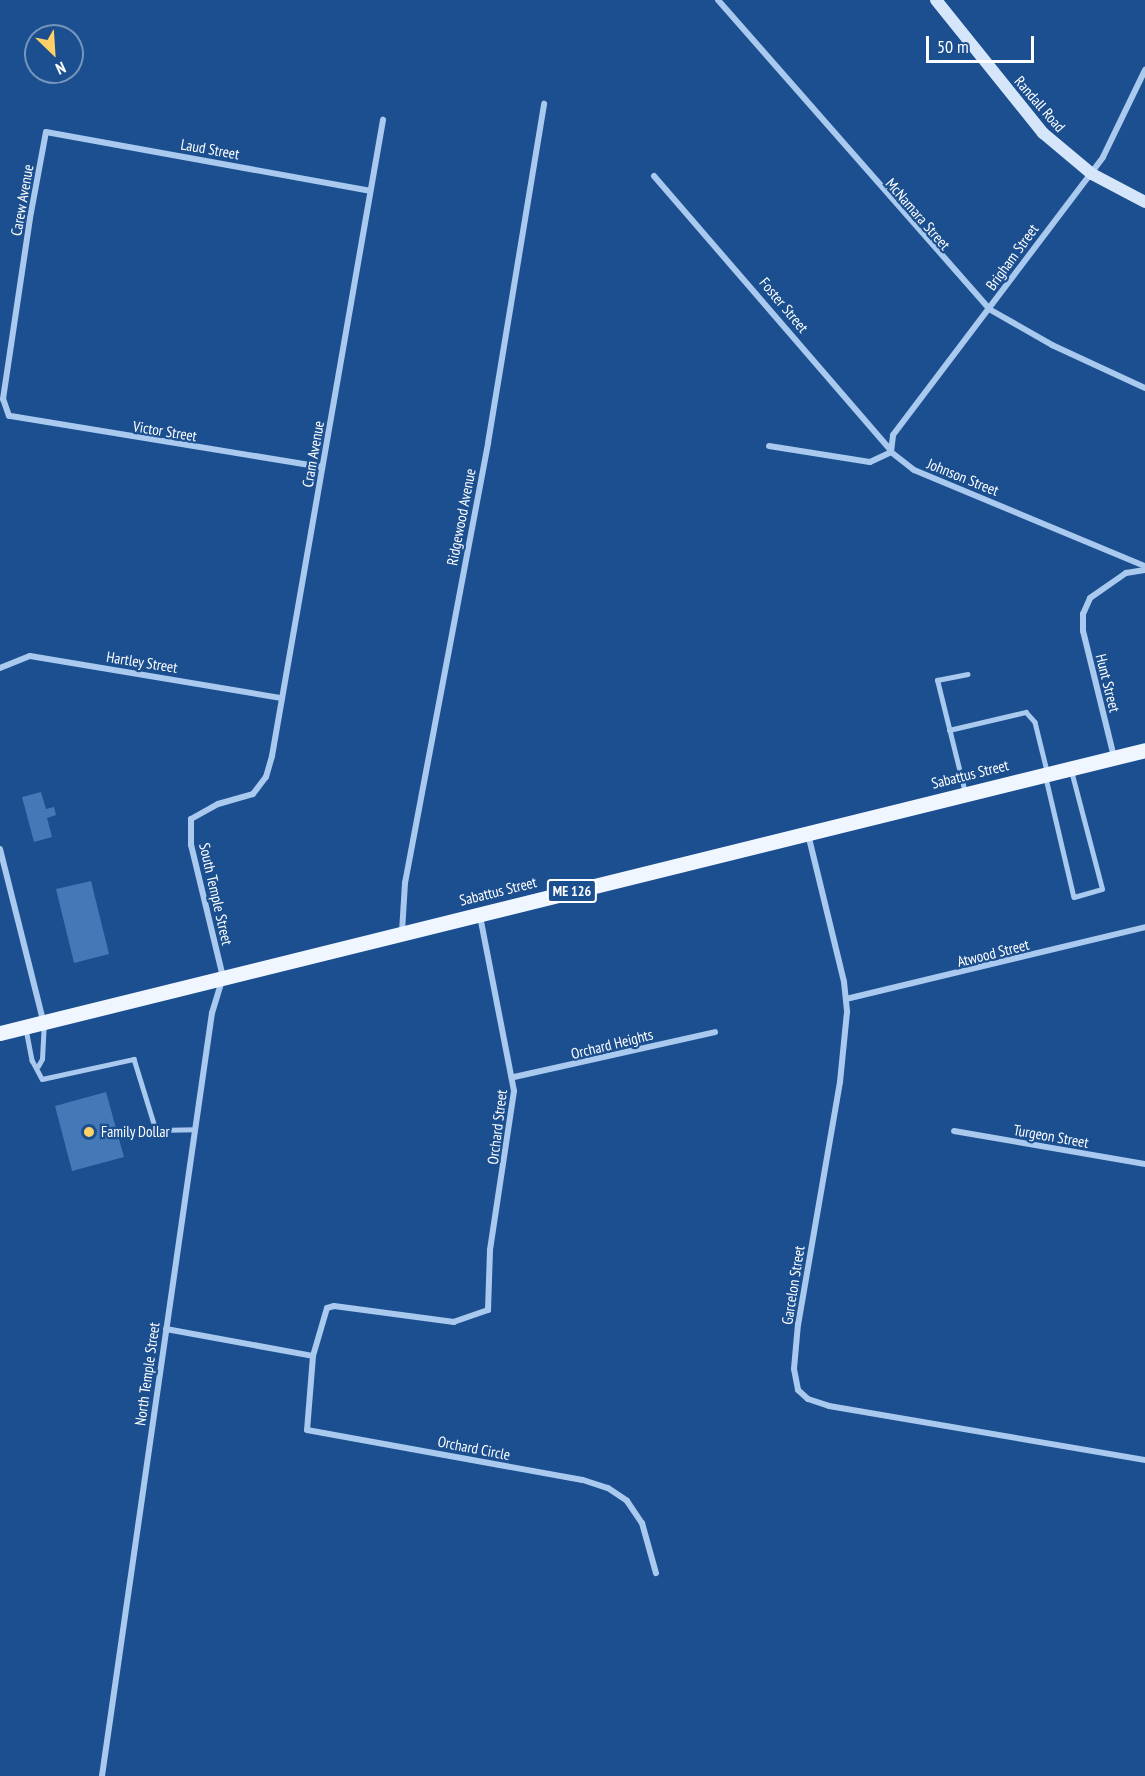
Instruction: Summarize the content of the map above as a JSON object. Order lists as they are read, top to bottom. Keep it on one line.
{"streets":{"main road":["Sabattus Street","ME 126"],"street":["Randall Road","Laud Street","Carew Avenue","McNamara Street","Brigham Street","Foster Street","Victor Street","Cram Avenue","Johnson Street","Ridgewood Avenue","Hartley Street","Hunt Street","South Temple Street","Atwood Street","Orchard Heights","Orchard Street","Turgeon Street","Garcelon Street","North Temple Street","Orchard Circle"]},"crossings":[["Randall Road","Brigham Street"],["Laud Street","Carew Avenue"],["Laud Street","Cram Avenue"],["Carew Avenue","Victor Street"],["McNamara Street","Brigham Street"],["Brigham Street","Foster Street"],["Brigham Street","Johnson Street"],["Foster Street","Johnson Street"],["Victor Street","Cram Avenue"],["Cram Avenue","Hartley Street"],["Cram Avenue","South Temple Street"],["Johnson Street","Hunt Street"],["Ridgewood Avenue","Sabattus Street"],["Hunt Street","Sabattus Street"],["Sabattus Street","South Temple Street"],["Sabattus Street","Orchard Street"],["Sabattus Street","Garcelon Street"],["Sabattus Street","North Temple Street"],["South Temple Street","North Temple Street"],["Atwood Street","Garcelon Street"],["Orchard Heights","Orchard Street"],["Orchard Street","Orchard Circle"]],"places":["Family Dollar"],"scale_bar":"50 m","north":"bottom right"}
